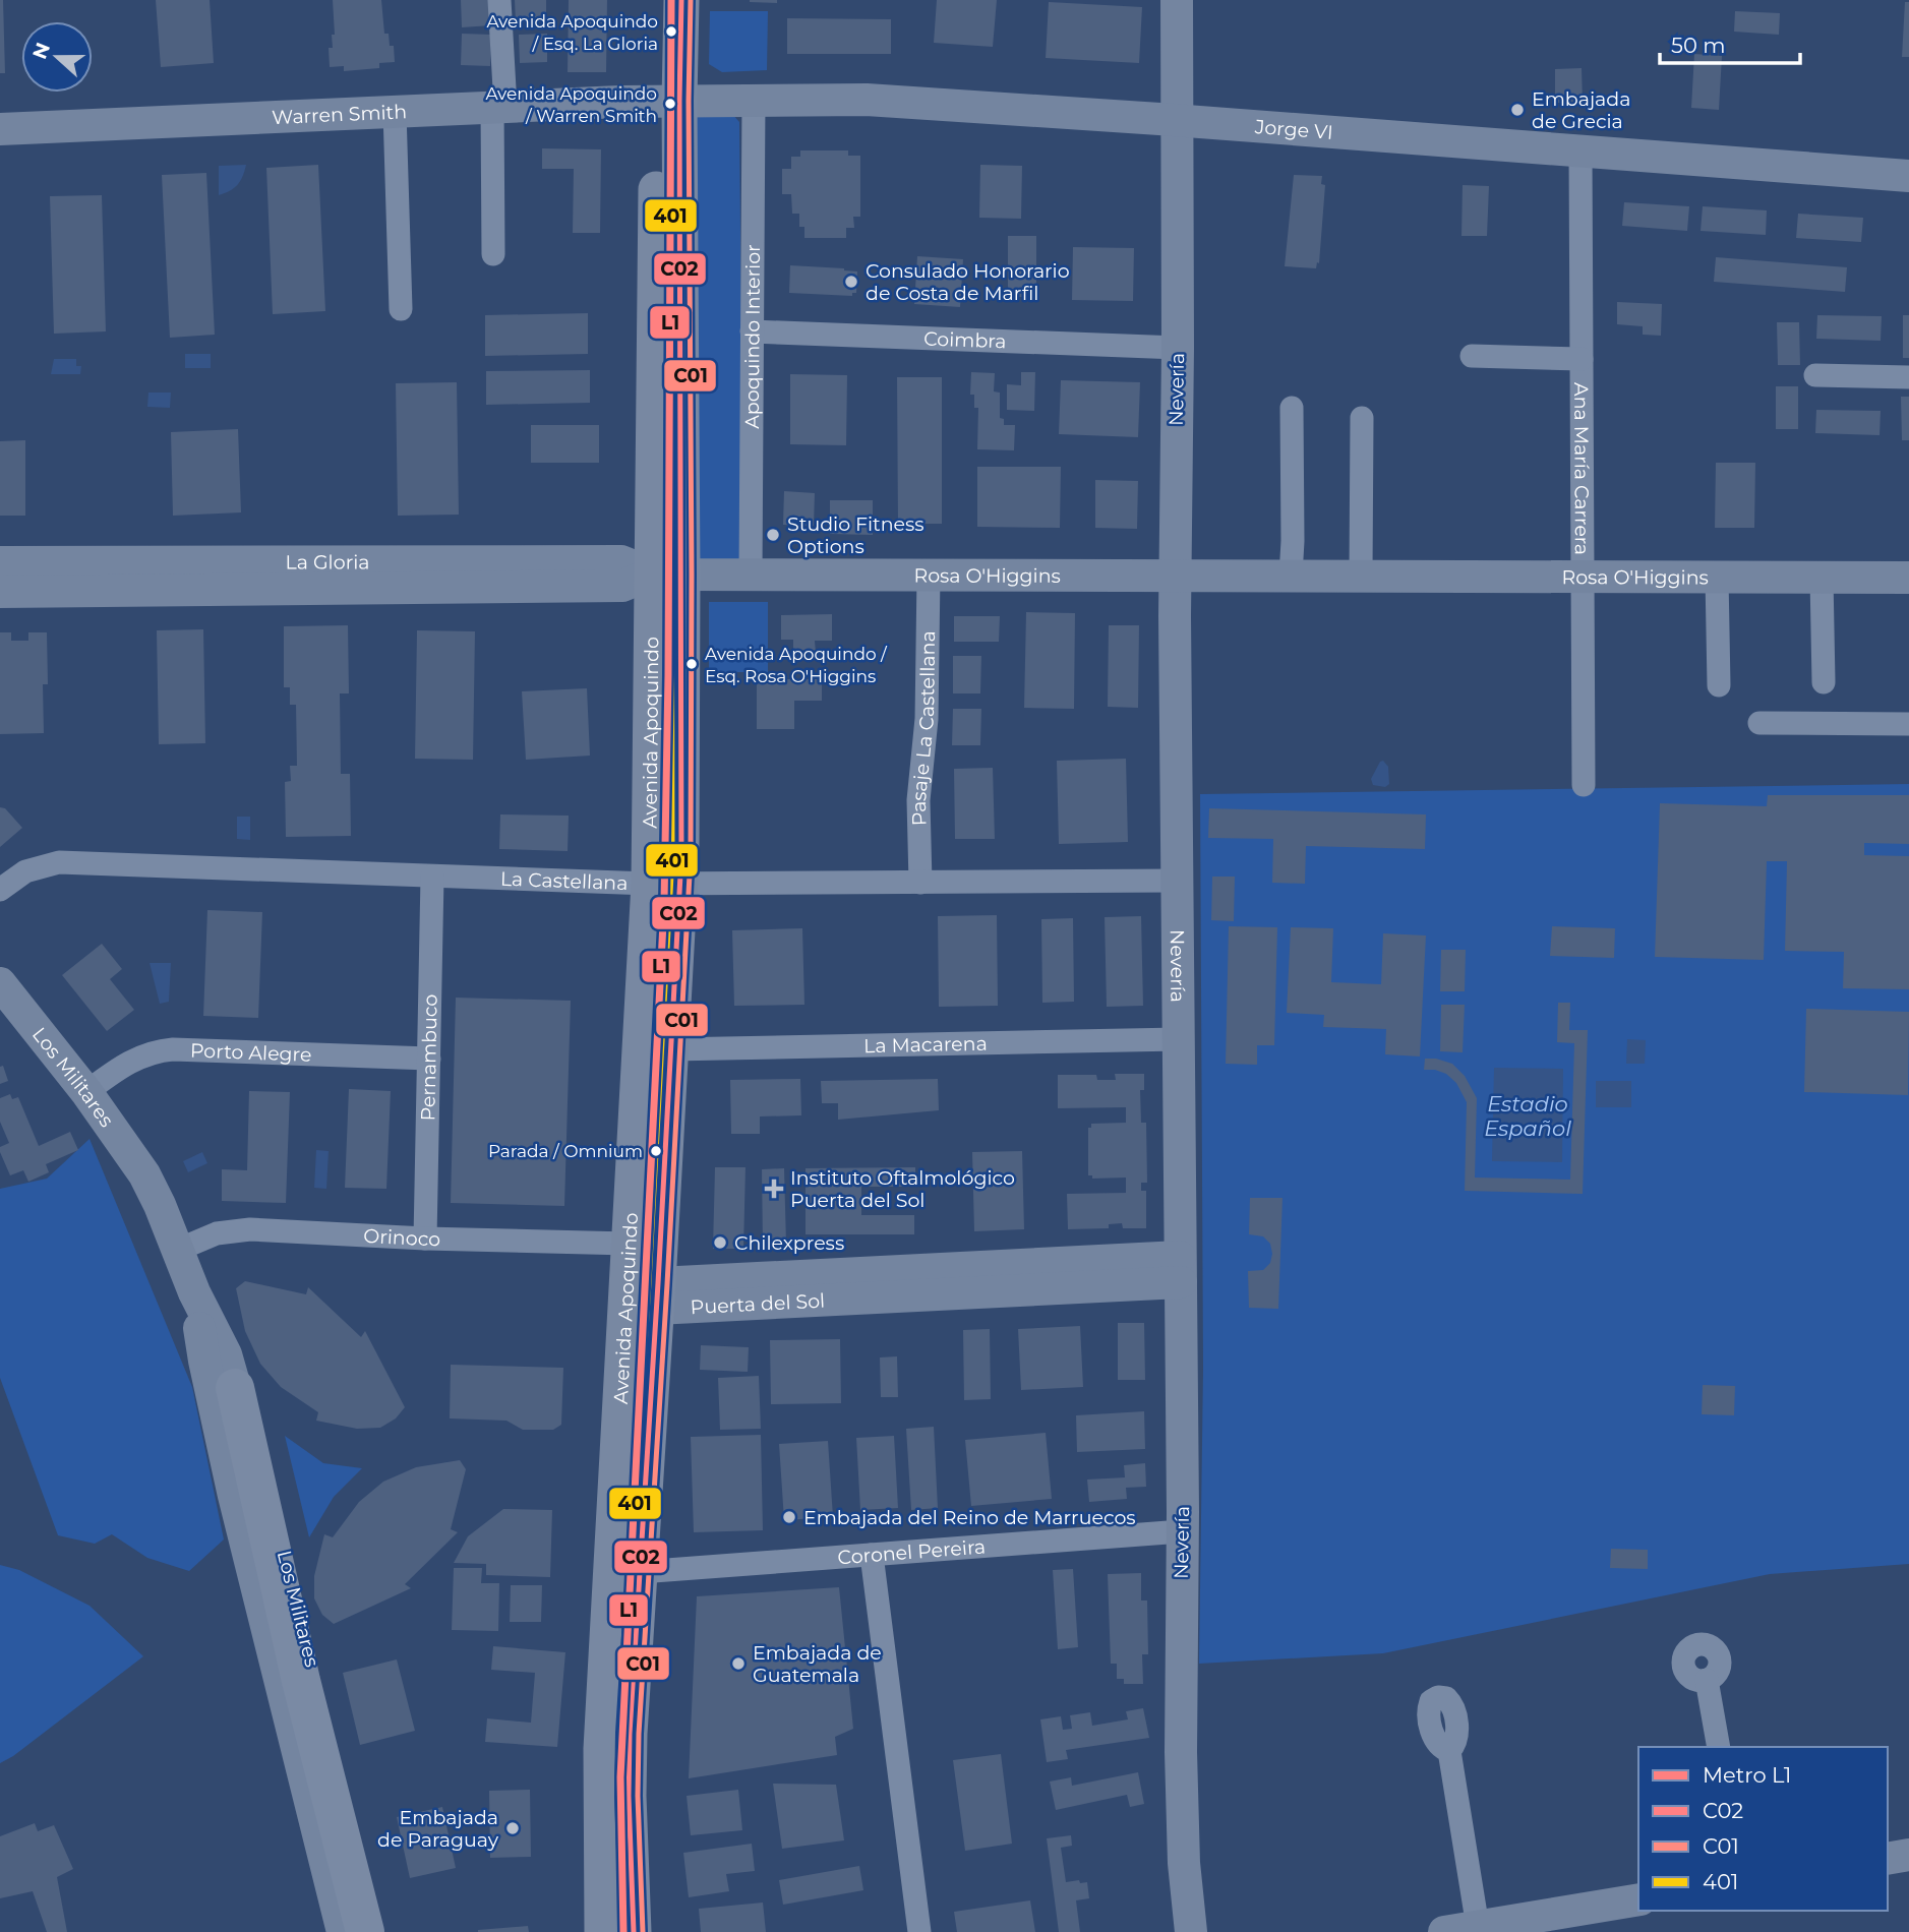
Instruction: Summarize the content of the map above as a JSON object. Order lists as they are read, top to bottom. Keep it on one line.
{"streets":{"main road":["Avenida Apoquindo"],"street":["Warren Smith","Jorge VI","Apoquindo Interior","Coimbra","Nevería","Ana María Carrera","La Gloria","Rosa O'Higgins","Pasaje La Castellana","La Castellana","La Macarena","Porto Alegre","Pernambuco","Los Militares","Orinoco","Puerta del Sol","Coronel Pereira"]},"crossings":[["Warren Smith","Jorge VI"],["Warren Smith","Avenida Apoquindo"],["Jorge VI","Apoquindo Interior"],["Jorge VI","Nevería"],["Jorge VI","Ana María Carrera"],["Jorge VI","Avenida Apoquindo"],["Apoquindo Interior","Coimbra"],["Apoquindo Interior","Rosa O'Higgins"],["Coimbra","Nevería"],["Nevería","Rosa O'Higgins"],["Nevería","La Castellana"],["Nevería","La Macarena"],["Nevería","Puerta del Sol"],["Nevería","Coronel Pereira"],["Ana María Carrera","Rosa O'Higgins"],["La Gloria","Rosa O'Higgins"],["La Gloria","Avenida Apoquindo"],["Rosa O'Higgins","Pasaje La Castellana"],["Rosa O'Higgins","Avenida Apoquindo"],["Pasaje La Castellana","La Castellana"],["Avenida Apoquindo","La Castellana"],["Avenida Apoquindo","La Macarena"],["Avenida Apoquindo","Orinoco"],["Avenida Apoquindo","Puerta del Sol"],["Avenida Apoquindo","Coronel Pereira"],["La Castellana","Pernambuco"],["Porto Alegre","Pernambuco"],["Porto Alegre","Los Militares"],["Pernambuco","Orinoco"],["Los Militares","Orinoco"]],"water":["Estadio Español"],"places":{"other":["Avenida Apoquindo / Esq. La Gloria","Avenida Apoquindo / Warren Smith","Embajada de Grecia","Consulado Honorario de Costa de Marfil","Studio Fitness Options","Avenida Apoquindo / Esq. Rosa O'Higgins","Parada / Omnium","Chilexpress","Embajada del Reino de Marruecos","Embajada de Guatemala","Embajada de Paraguay"],"health":["Instituto Oftalmológico Puerta del Sol"]},"lines":["metro line L1","transit line C02","transit line C01","transit line 401"],"legend":["Metro L1","C02","C01","401"],"scale_bar":"50 m","north":"left"}
